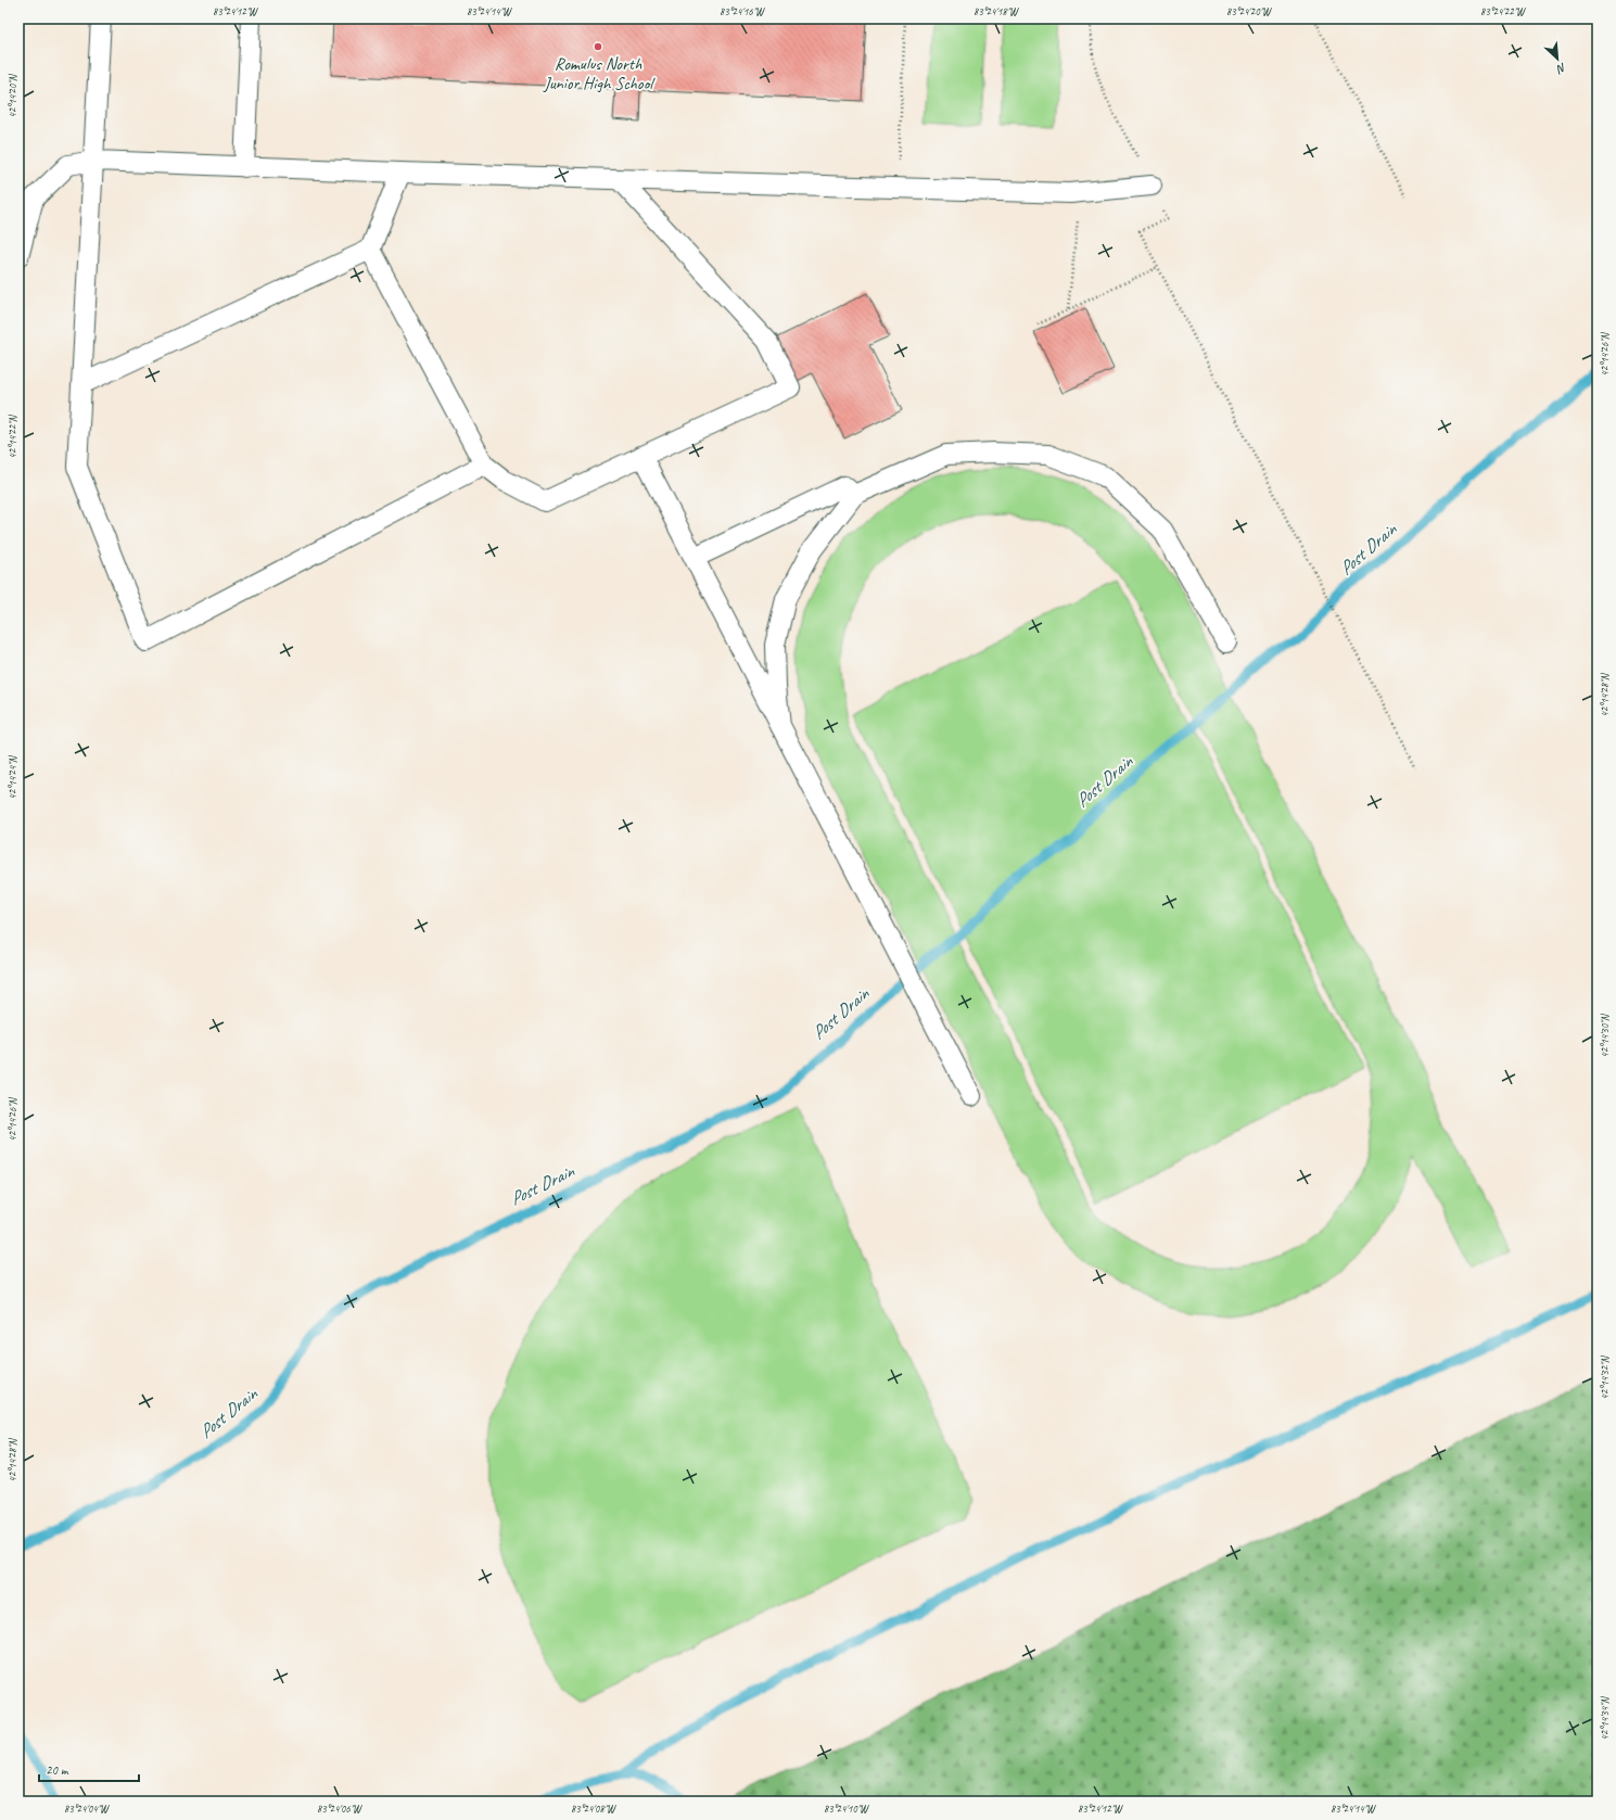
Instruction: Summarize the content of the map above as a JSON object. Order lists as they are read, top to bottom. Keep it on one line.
{"water":["Post Drain"],"places":["Romulus North Junior High School"],"scale_bar":"20 m","north":"bottom right","coordinates":["83°24'12\"W","83°24'14\"W","83°24'16\"W","83°24'18\"W","83°24'20\"W","83°24'22\"W","42°14'20\"N","42°14'26\"N","42°14'22\"N","42°14'28\"N","42°14'24\"N","42°14'30\"N","42°14'32\"N","42°14'34\"N","83°24'04\"W","83°24'06\"W","83°24'08\"W","83°24'10\"W"]}
